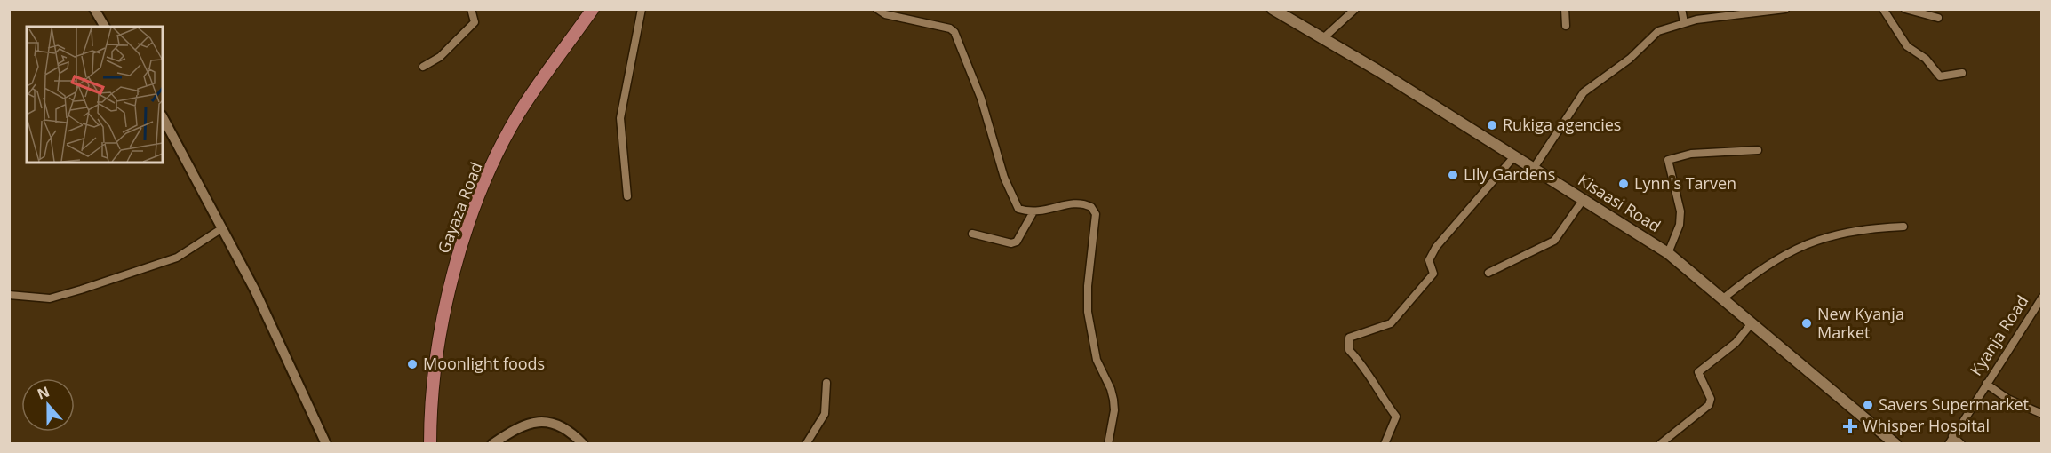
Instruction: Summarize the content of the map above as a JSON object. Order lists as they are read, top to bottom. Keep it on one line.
{"streets":{"main road":["Kisaasi Road","Gayaza Road"],"street":["Kyanja Road"]},"places":{"other":["Rukiga agencies","Lily Gardens","Lynn's Tarven","New Kyanja Market","Moonlight foods","Savers Supermarket"],"health":["Whisper Hospital"]},"north":"top"}
